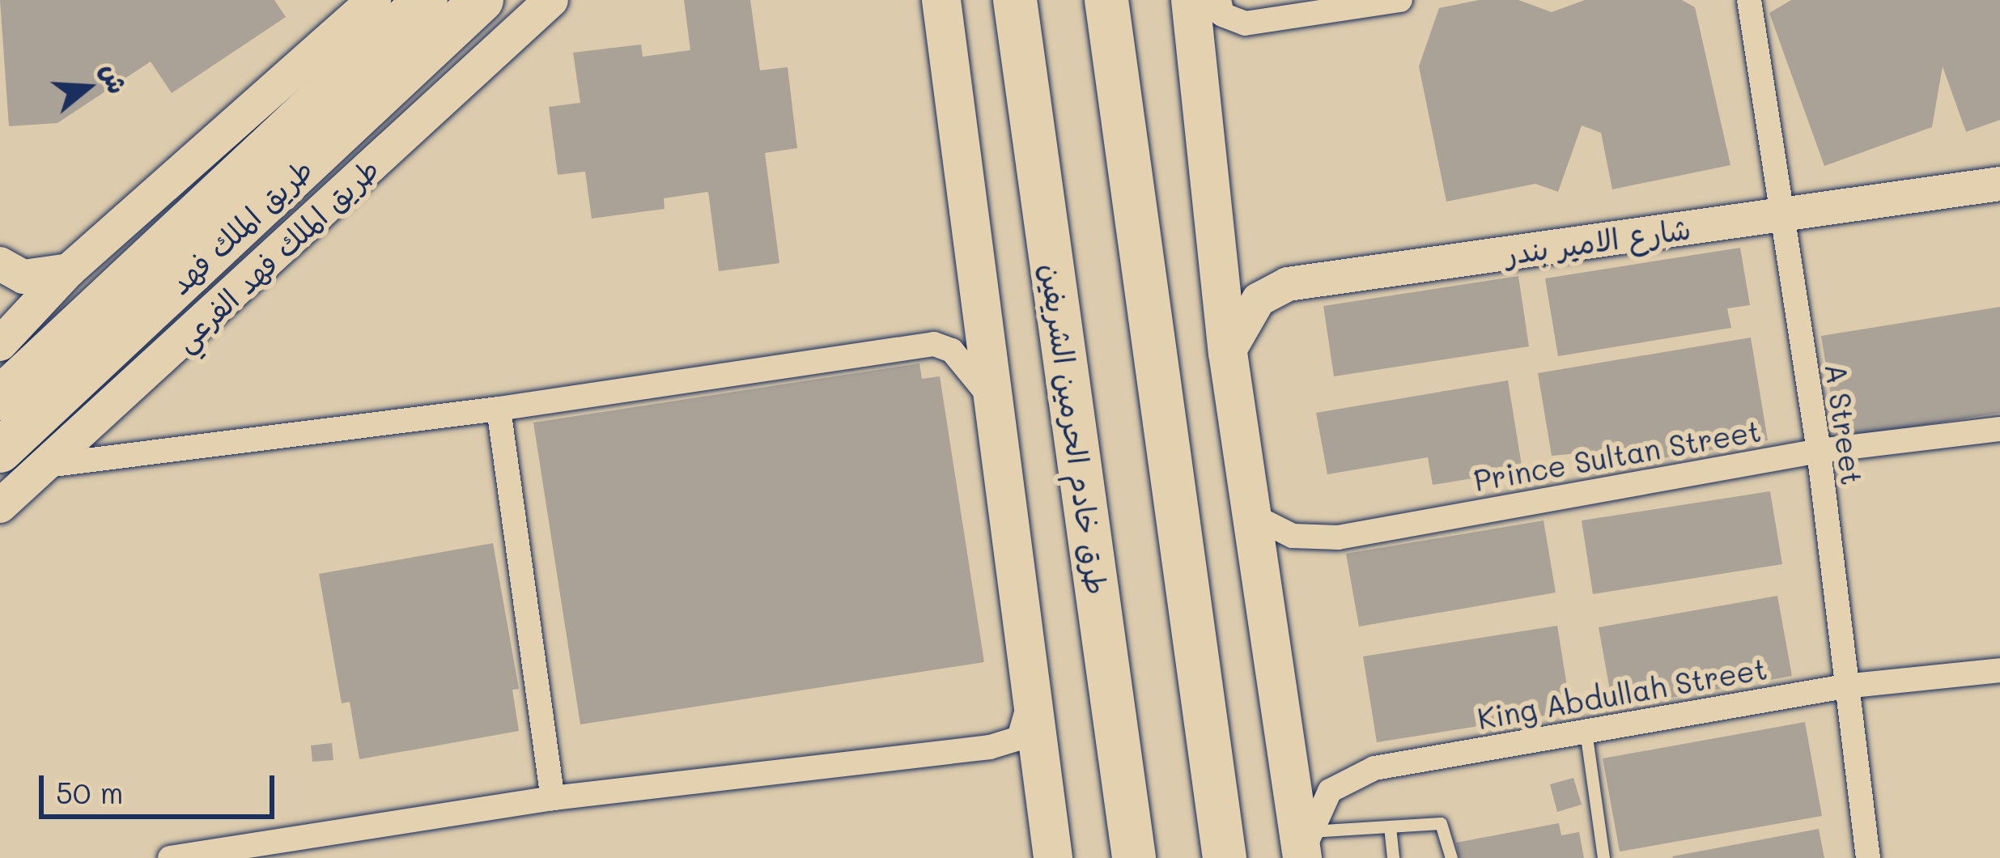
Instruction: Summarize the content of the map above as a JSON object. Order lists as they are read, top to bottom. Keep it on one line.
{"streets":{"highway":["طريق الملك فهد","طرق خادم الحرمين الشريفين"],"main road":["شارع الامير بندر","طريق الملك فهد الفرعي"],"street":["A Street","Prince Sultan Street","King Abdullah Street"]},"crossings":[["شارع الامير بندر","A Street"],["A Street","Prince Sultan Street"],["A Street","King Abdullah Street"]],"scale_bar":"50 m","north":"right"}
